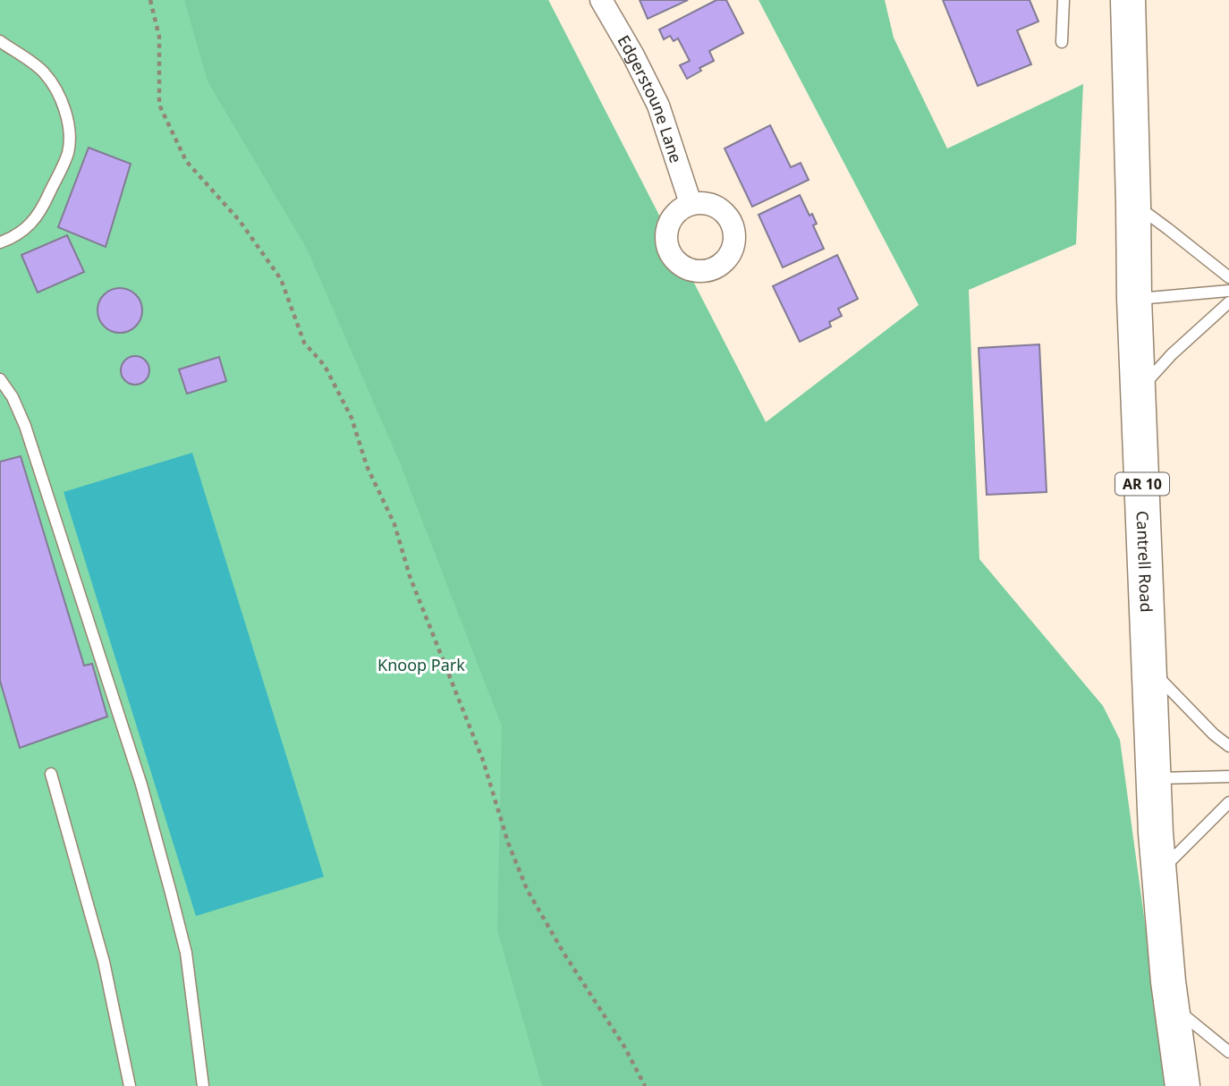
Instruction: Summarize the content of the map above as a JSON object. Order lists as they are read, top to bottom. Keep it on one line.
{"streets":{"main road":["AR 10","Cantrell Road"],"street":["Edgerstoune Lane"]},"parks":["Knoop Park"]}
